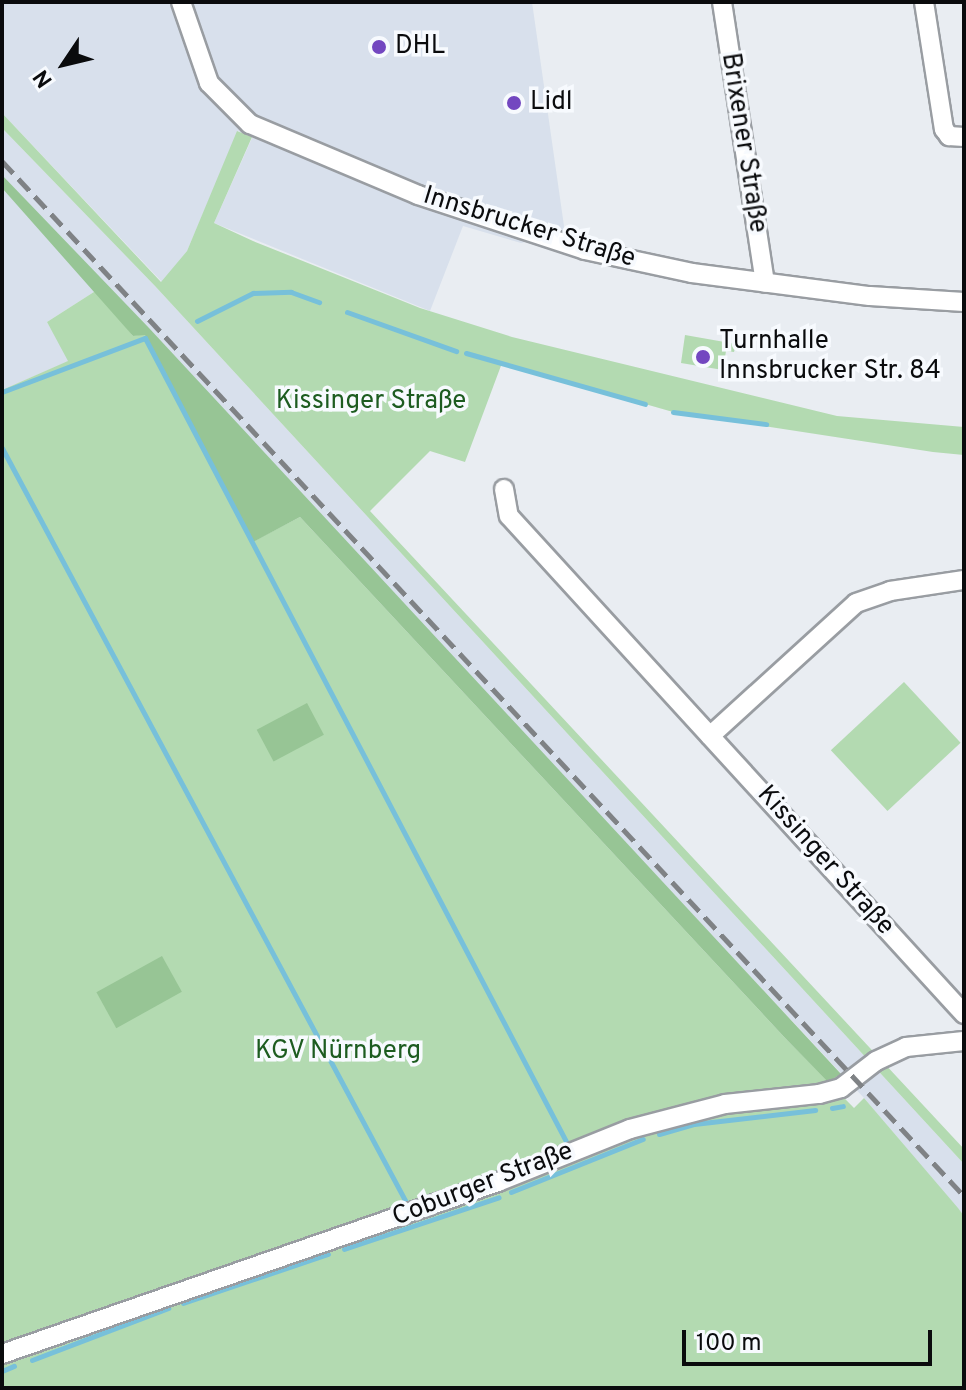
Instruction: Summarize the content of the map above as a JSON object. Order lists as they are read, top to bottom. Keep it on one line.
{"streets":{"street":["Brixener Straße","Innsbrucker Straße","Kissinger Straße","Coburger Straße"]},"crossings":[["Brixener Straße","Innsbrucker Straße"]],"parks":["Kissinger Straße","KGV Nürnberg"],"places":["DHL","Lidl","Turnhalle Innsbrucker Str. 84"],"scale_bar":"100 m","north":"bottom left"}
